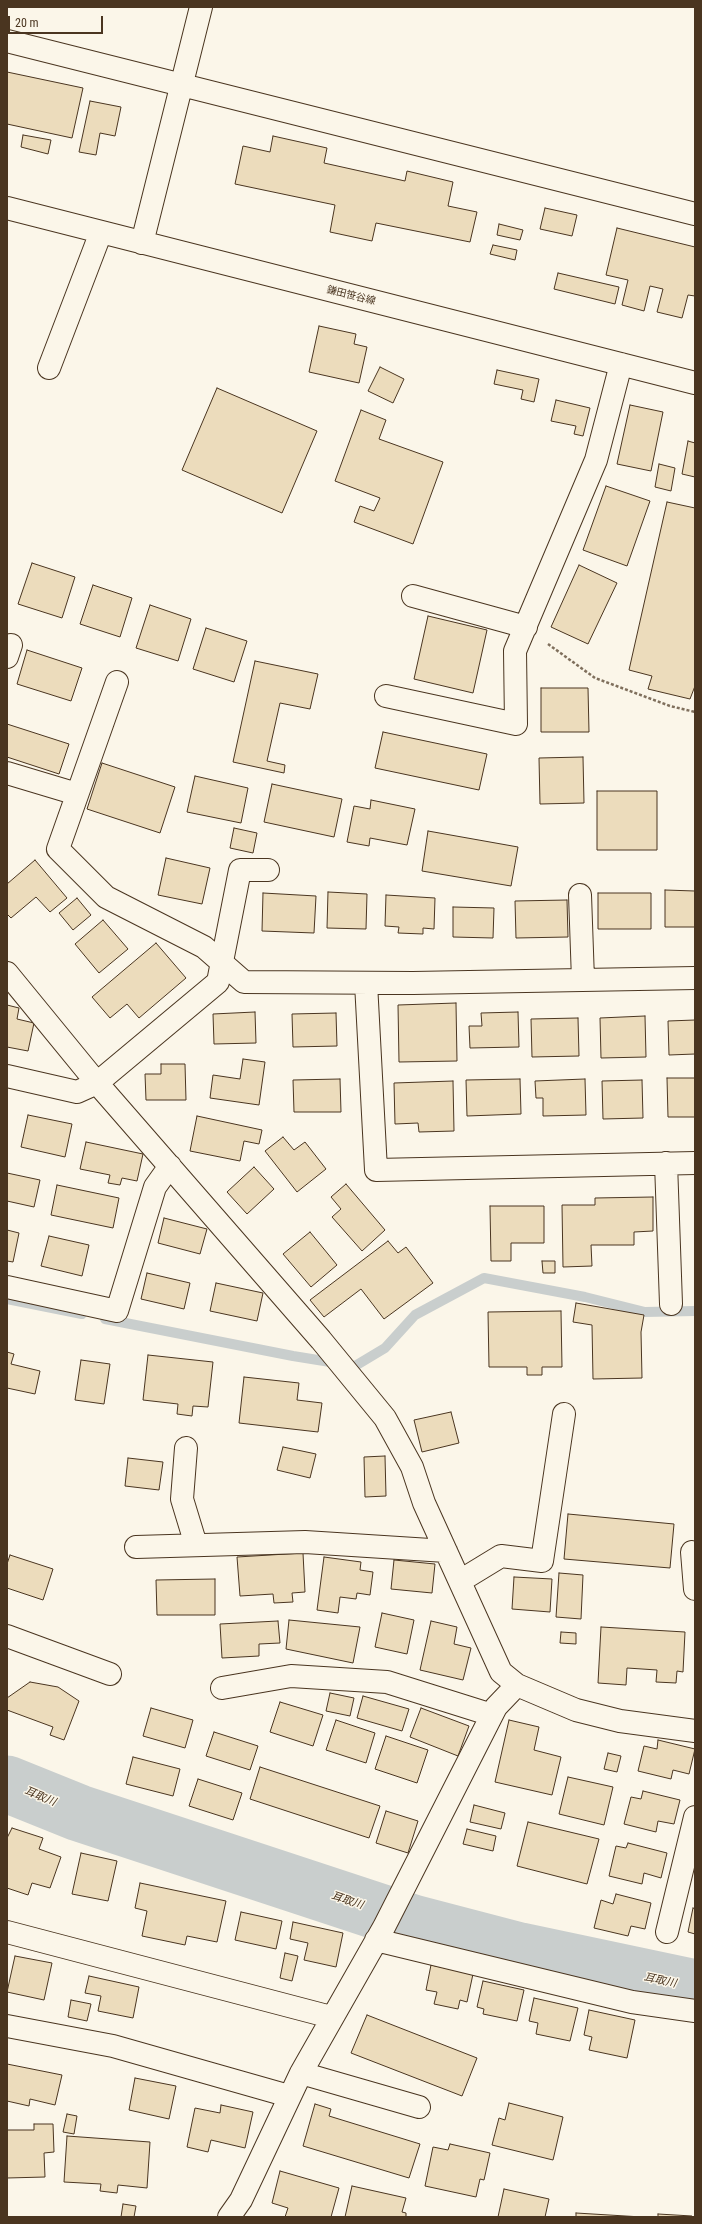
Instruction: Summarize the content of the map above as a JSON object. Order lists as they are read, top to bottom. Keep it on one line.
{"streets":{"street":["鎌田笹谷線"]},"water":["耳取川"],"scale_bar":"20 m"}
